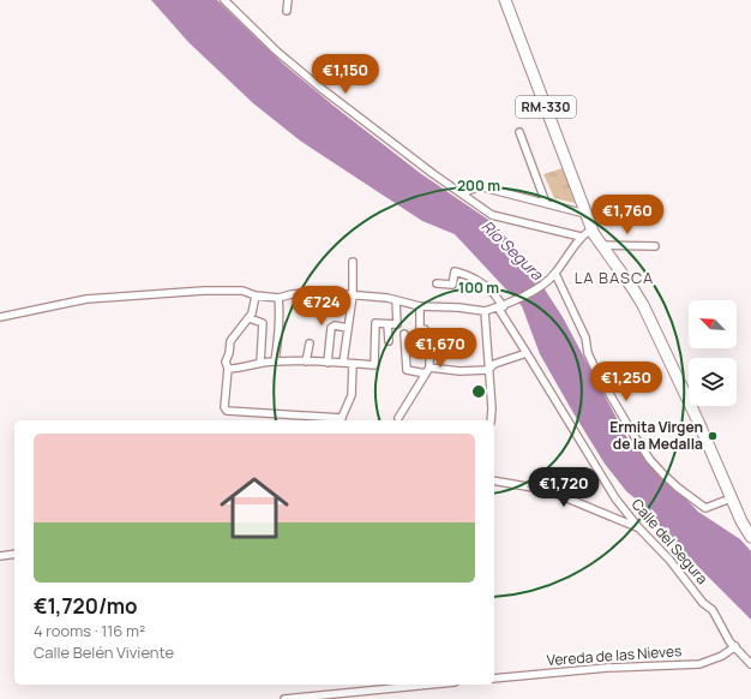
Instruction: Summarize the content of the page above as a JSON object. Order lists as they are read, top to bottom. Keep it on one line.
{"streets":{"main road":["RM-330"],"street":["Calle del Segura","Vereda de las Nieves"]},"crossings":[["Calle del Segura","Vereda de las Nieves"]],"districts":["LA BASCA"],"water":["Río Segura"],"places":["Ermita Virgen de la Medalla"],"north":"top left","page":{"price":["€1,150","€1,760","€724","€1,670","€1,250","€1,720"],"list":[{"name":"€1,720/mo","note":"4 rooms · 116 m² · Calle Belén Viviente"}]},"rings":["200 m","100 m"]}
